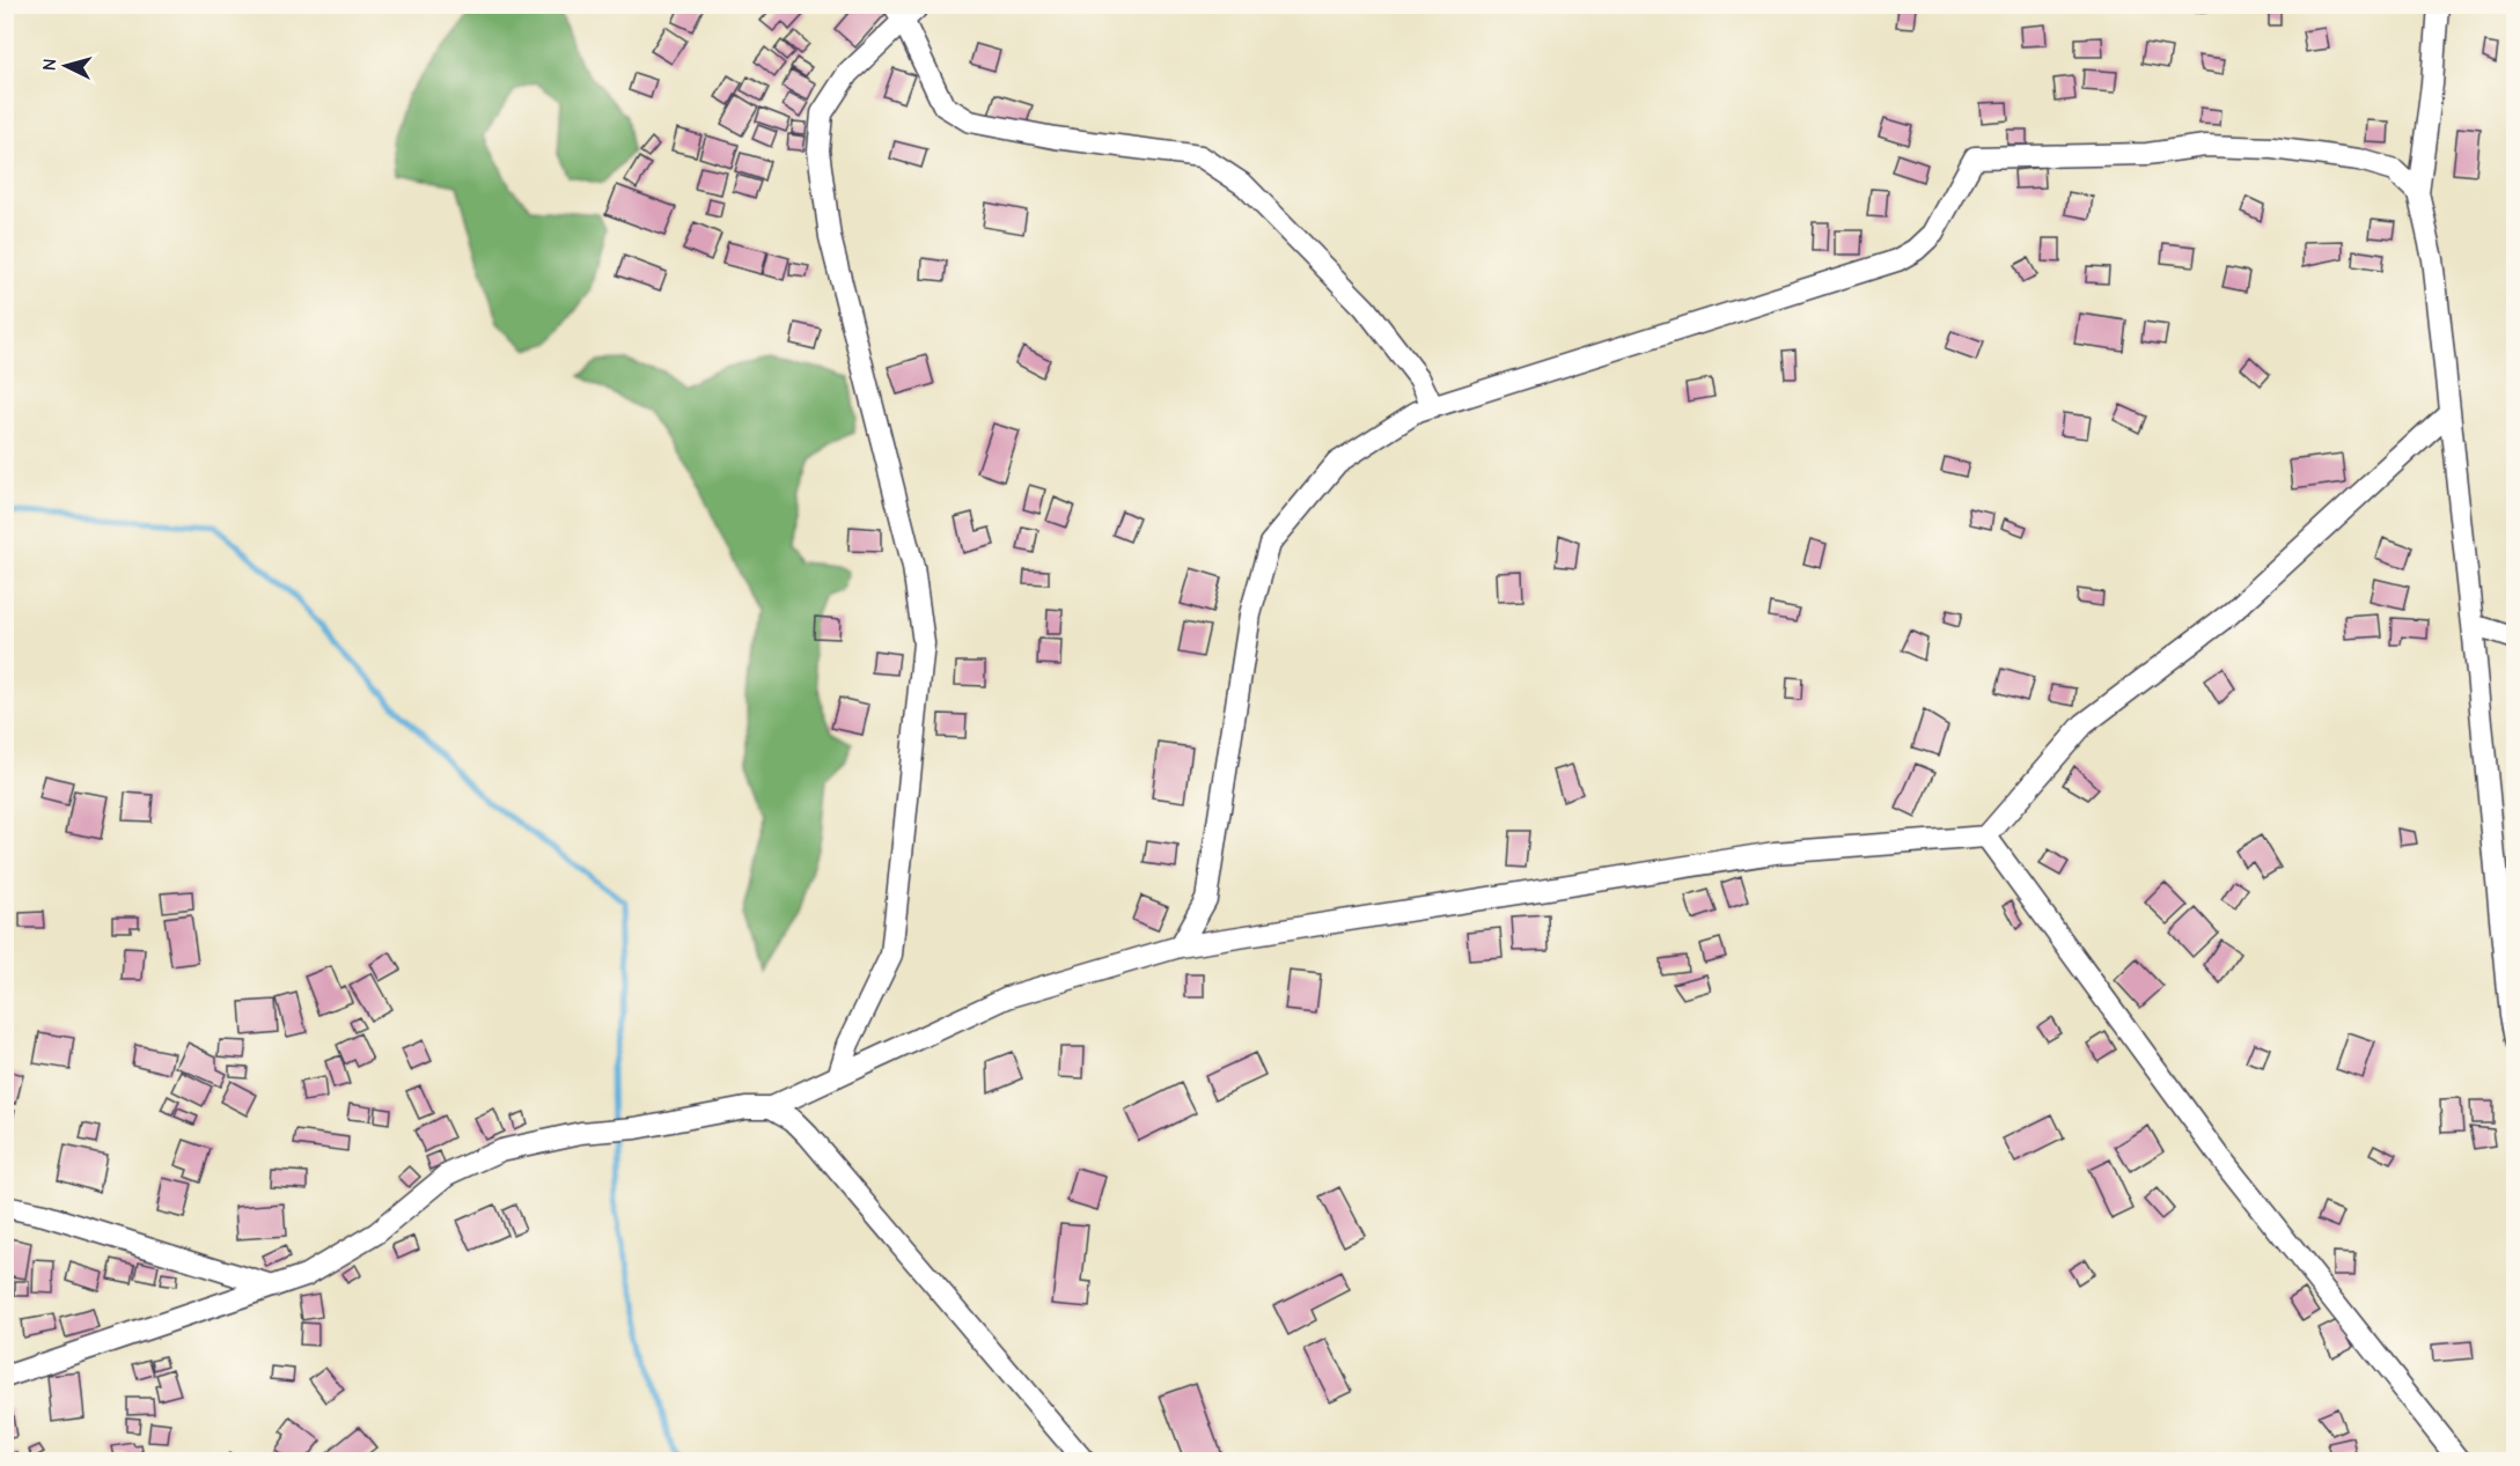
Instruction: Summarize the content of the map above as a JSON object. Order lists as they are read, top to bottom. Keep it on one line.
{"north":"left"}
